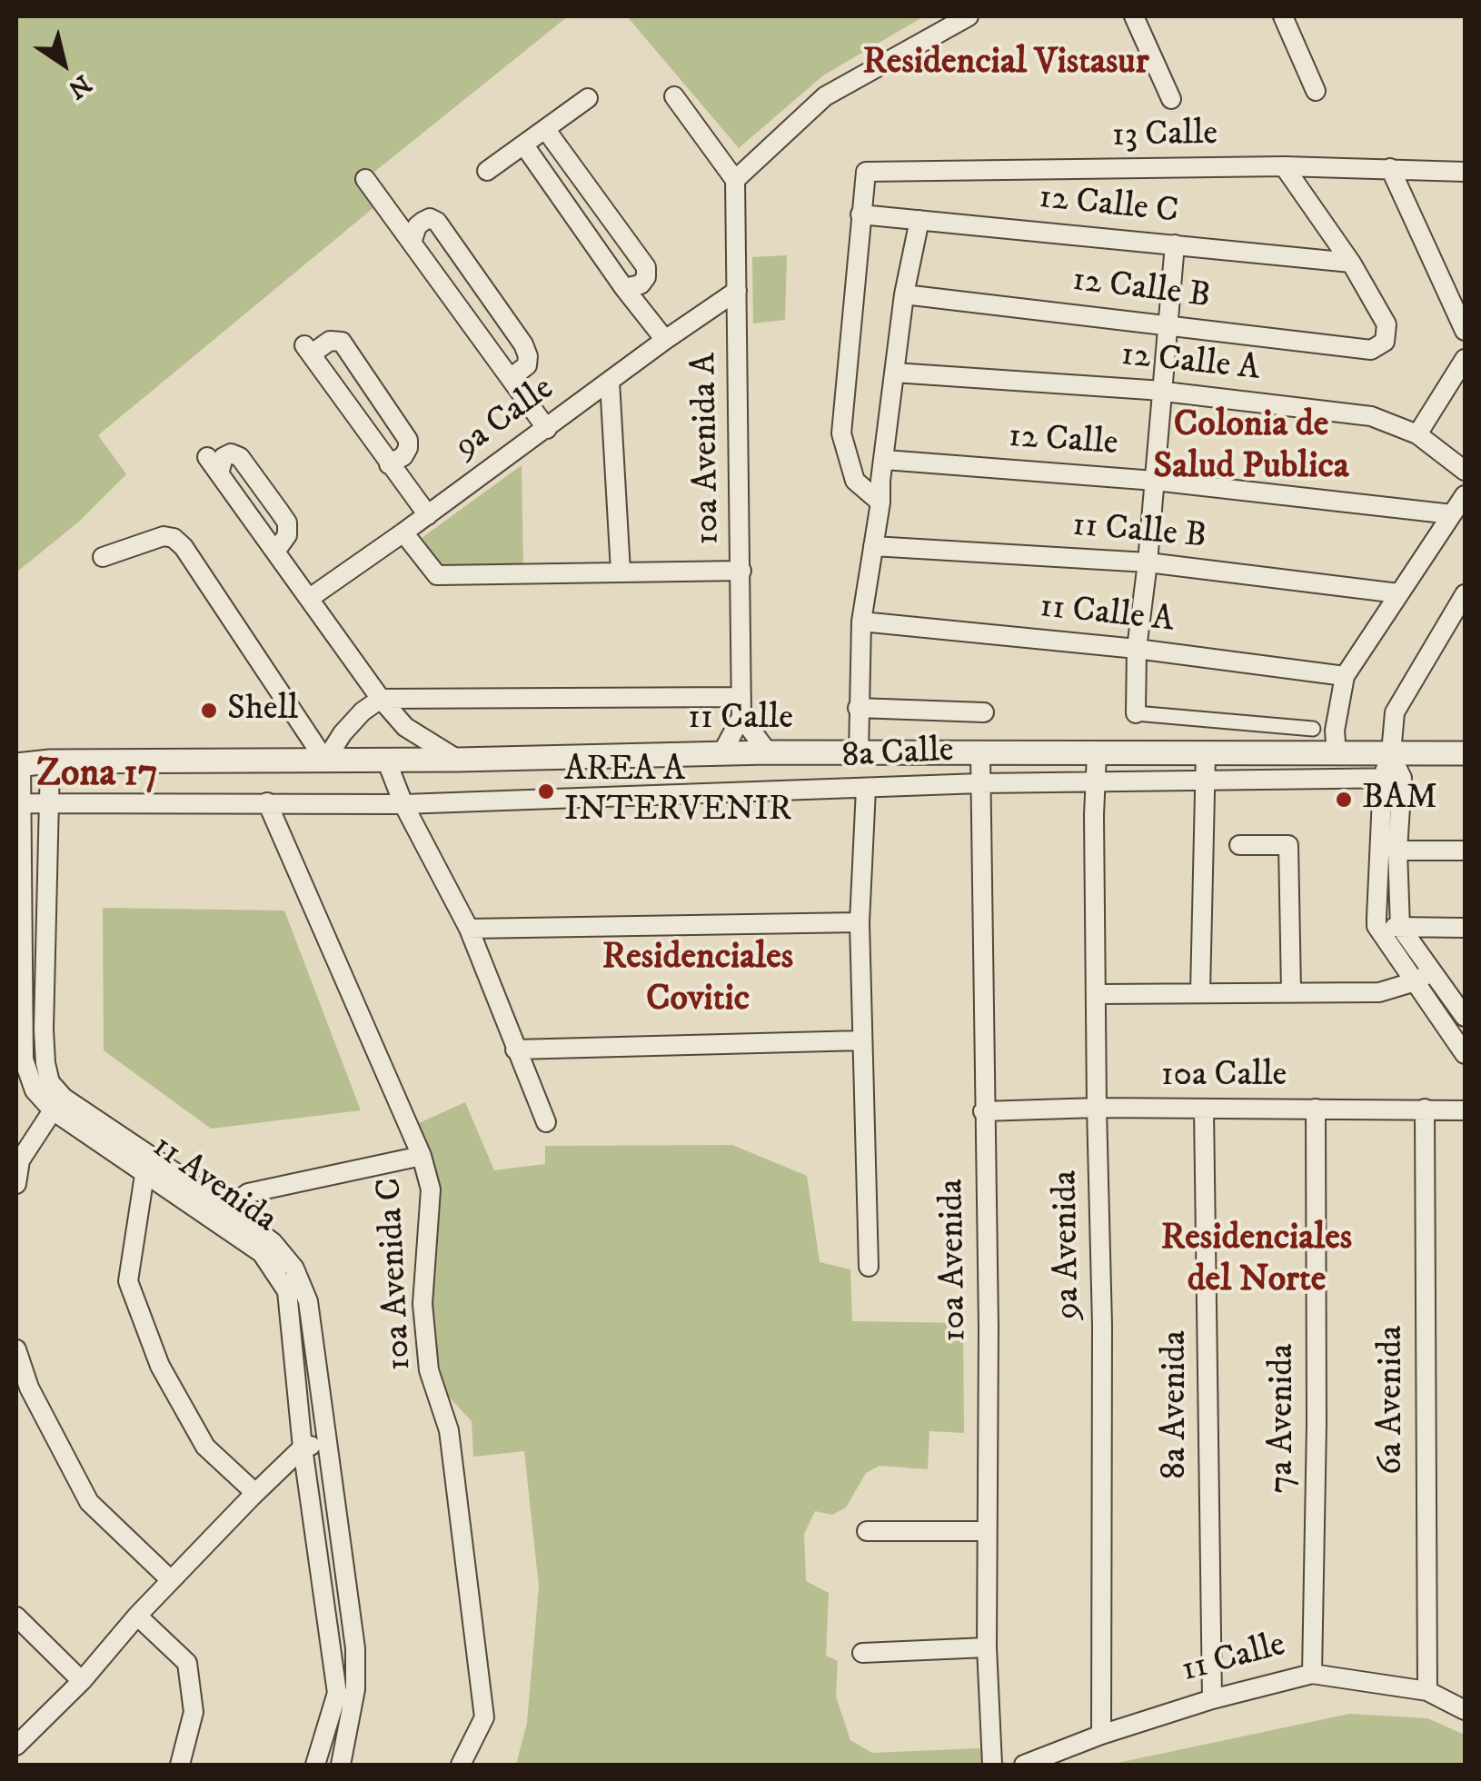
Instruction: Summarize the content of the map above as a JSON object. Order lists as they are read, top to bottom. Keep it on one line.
{"streets":{"street":["13 Calle","12 Calle C","12 Calle B","12 Calle A","9a Calle","12 Calle","10a Avenida A","11 Calle B","11 Calle A","11 Calle","8a Calle","10a Calle","11 Avenida","9a Avenida","10a Avenida","10a Avenida C","6a Avenida","8a Avenida","7a Avenida"]},"crossings":[["13 Calle","12 Calle C"],["12 Calle C","12 Calle B"],["9a Calle","10a Avenida A"],["10a Avenida A","11 Calle"],["11 Calle","11 Avenida"],["11 Calle","9a Avenida"],["11 Calle","10a Avenida"],["11 Calle","6a Avenida"],["11 Calle","8a Avenida"],["11 Calle","7a Avenida"],["8a Calle","11 Avenida"],["8a Calle","9a Avenida"],["8a Calle","10a Avenida"],["8a Calle","10a Avenida C"],["10a Calle","9a Avenida"],["10a Calle","10a Avenida"],["10a Calle","6a Avenida"],["10a Calle","8a Avenida"],["10a Calle","7a Avenida"]],"districts":["Residencial Vistasur","Colonia de Salud Publica","Zona 17","Residenciales Covitic","Residenciales del Norte"],"places":["Shell","AREA A INTERVENIR","BAM"],"north":"bottom right"}
